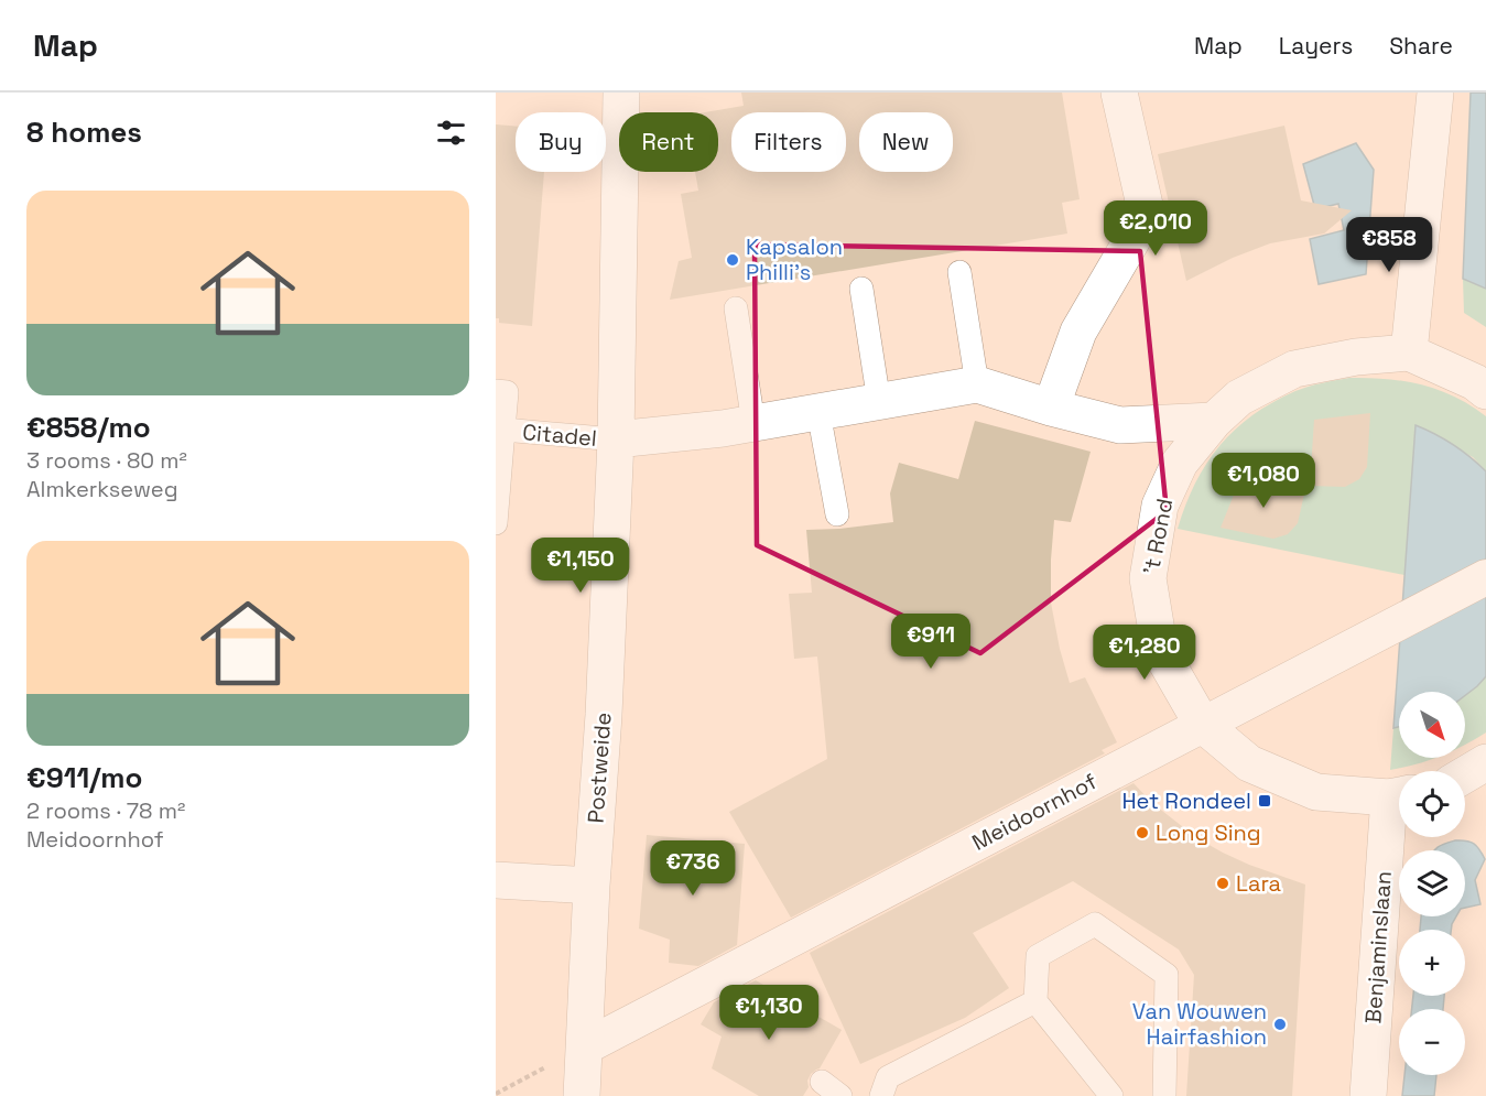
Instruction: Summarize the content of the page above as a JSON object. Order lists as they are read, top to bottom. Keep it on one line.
{"streets":{"street":["'t Rond","Postweide","Meidoornhof","Benjaminslaan"],"lane":["Citadel"]},"crossings":[["Citadel","Postweide"],["'t Rond","Meidoornhof"],["Postweide","Meidoornhof"]],"places":{"other":["Kapsalon Philli's","Long Sing","Lara","Van Wouwen Hairfashion"],"transit":["Het Rondeel"]},"north":"bottom right","page":{"header":"Map","nav":["Map","Layers","Share"],"heading":"8 homes","chip":["Buy","Rent","Filters","New"],"list":[{"name":"€858/mo","note":"3 rooms · 80 m² · Almkerkseweg"},{"name":"€911/mo","note":"2 rooms · 78 m² · Meidoornhof"}],"price":["€2,010","€858","€1,080","€1,150","€911","€1,280","€736","€1,130"],"map_buttons":["+","−"]}}
